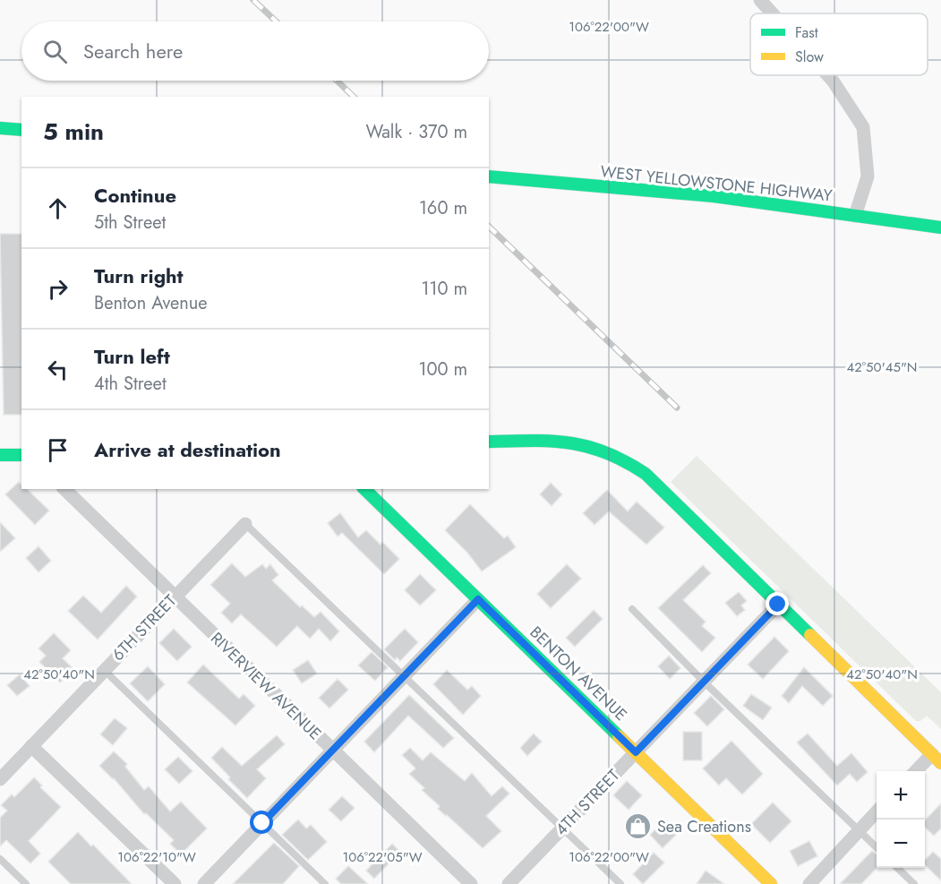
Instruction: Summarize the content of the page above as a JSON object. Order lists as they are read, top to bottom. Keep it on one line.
{"streets":{"street":["WEST YELLOWSTONE HIGHWAY","6TH STREET","BENTON AVENUE","RIVERVIEW AVENUE","4TH STREET"]},"crossings":[["6TH STREET","RIVERVIEW AVENUE"],["BENTON AVENUE","4TH STREET"]],"places":{"shop":["Sea Creations"]},"legend":["Fast","Slow"],"page":{"search":"Search here","heading":["5 min","Walk · 370 m"],"list":[["Continue","5th Street","160 m"],["Turn right","Benton Avenue","110 m"],["Turn left","4th Street","100 m"],"Arrive at destination"],"map_buttons":["+","−"]},"coordinates":["106°22'00\"W","42°50'45\"N","42°50'40\"N","106°22'10\"W","106°22'05\"W"]}
